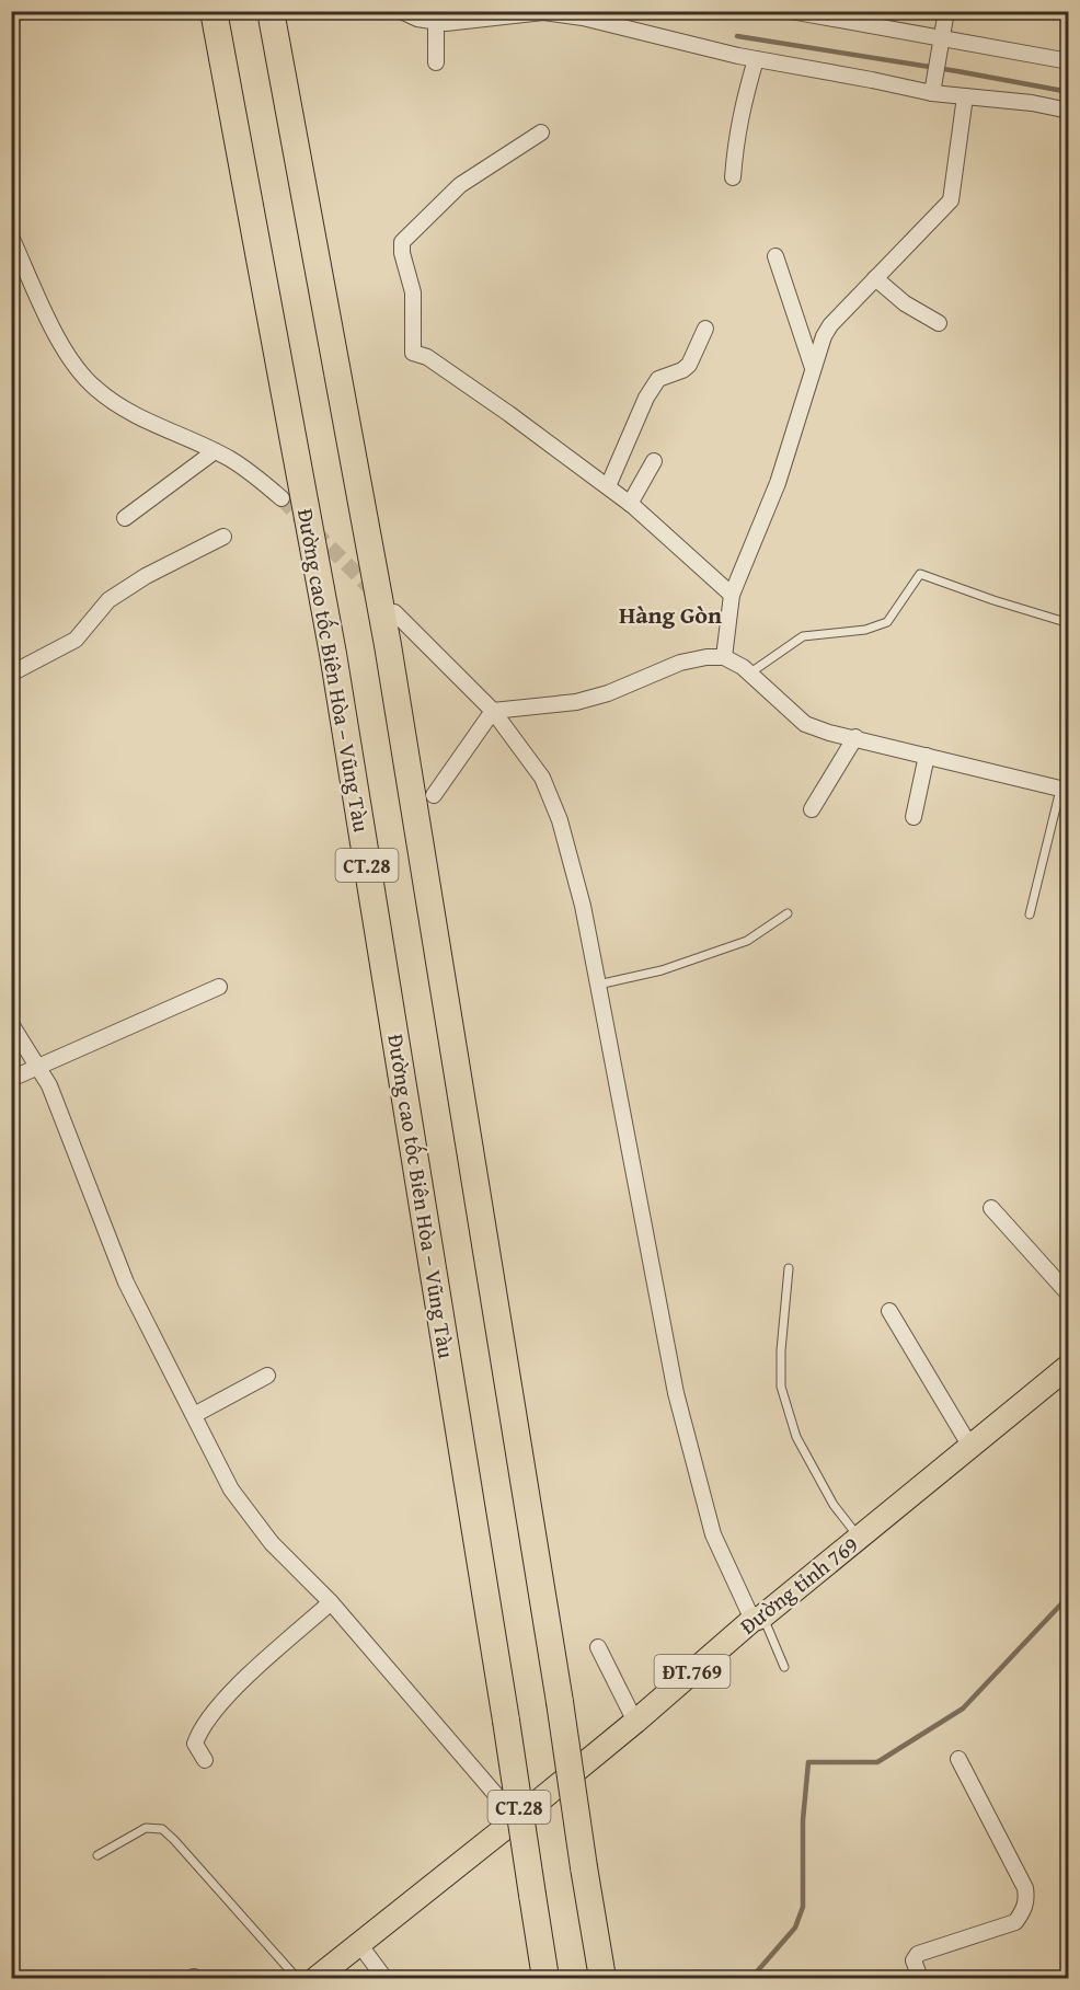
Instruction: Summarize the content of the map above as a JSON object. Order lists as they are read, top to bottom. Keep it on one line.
{"streets":{"highway":["Đường cao tốc Biên Hòa – Vũng Tàu","CT.28"],"main road":["Đường tỉnh 769","ĐT.769"]},"districts":["Hàng Gòn"]}
